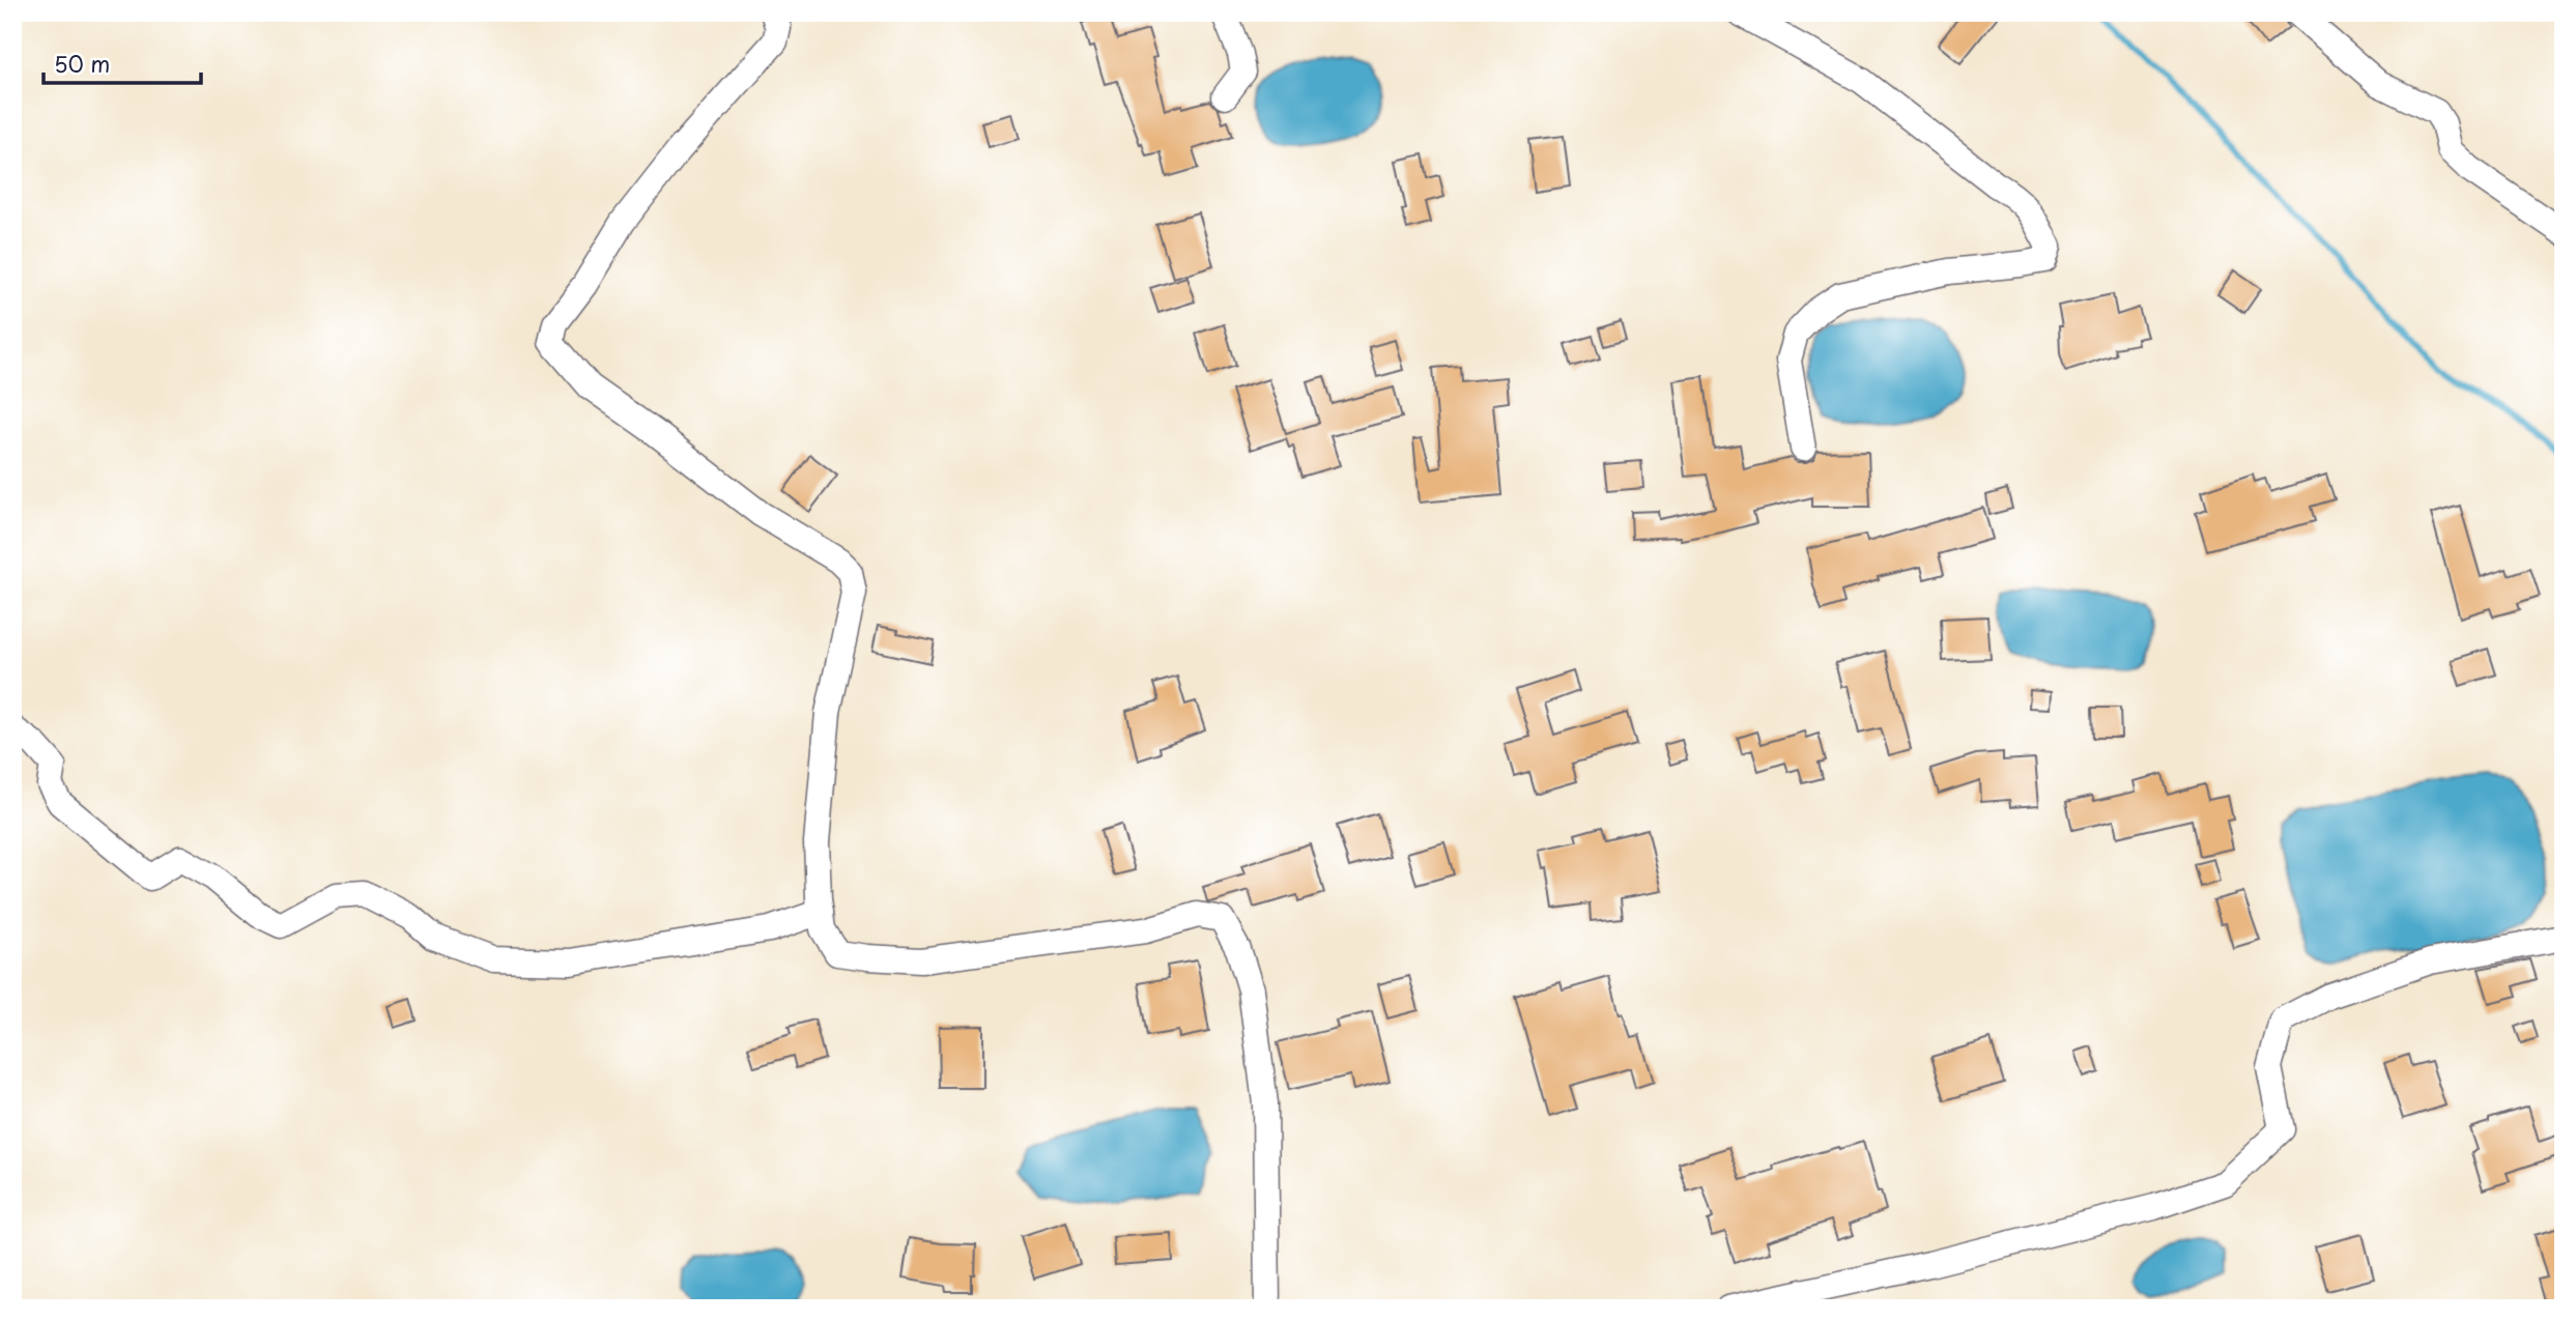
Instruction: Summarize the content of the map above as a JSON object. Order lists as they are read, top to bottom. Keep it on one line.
{"scale_bar":"50 m"}
